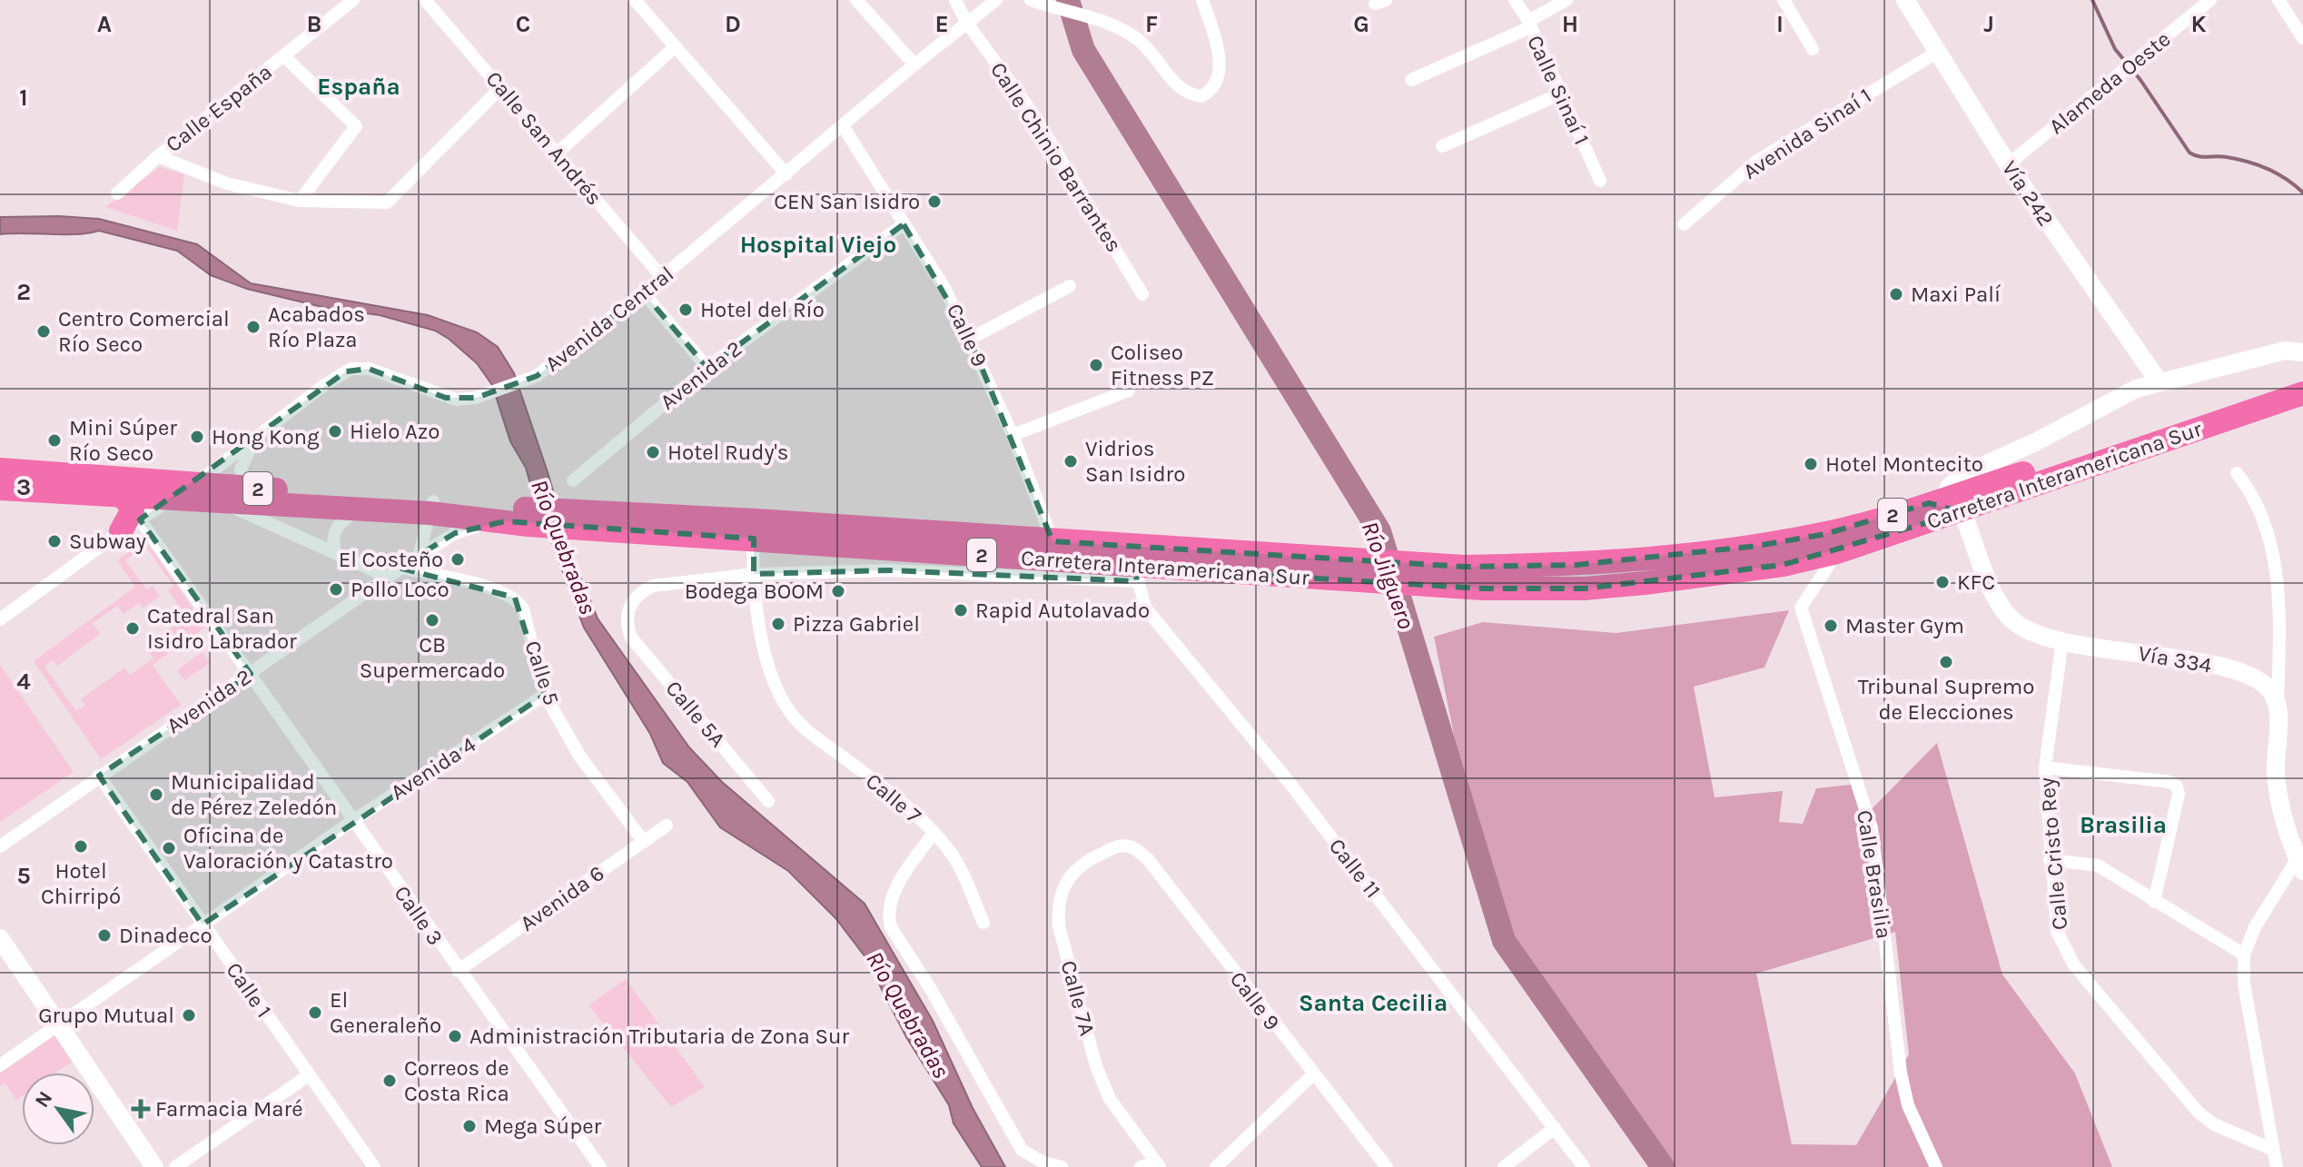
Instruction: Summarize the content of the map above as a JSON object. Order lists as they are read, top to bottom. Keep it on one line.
{"streets":{"highway":["Carretera Interamericana Sur","2"],"main road":["Vía 242","Vía 334"],"street":["Alameda Oeste","Calle Sinaí 1","Calle España","Avenida Sinaí 1","Calle San Andrés","Calle Chinio Barrantes","Avenida Central","Calle 9","Avenida 2","Calle 5","Calle 5A","Avenida 4","Calle 7","Calle Cristo Rey","Calle 11","Calle Brasilia","Avenida 6","Calle 3","Calle 1","Calle 7A"]},"crossings":[["Alameda Oeste","Vía 242"],["Calle España","Calle San Andrés"],["Avenida Sinaí 1","Vía 242"],["Calle San Andrés","Avenida Central"],["Calle Chinio Barrantes","Avenida Central"],["Avenida Central","Calle 9"],["Avenida Central","Carretera Interamericana Sur"],["Avenida Central","Calle 3"],["Calle 9","Avenida 2"],["Calle 9","Carretera Interamericana Sur"],["Calle 9","Calle 7A"],["Avenida 2","Carretera Interamericana Sur"],["Avenida 2","Calle 5"],["Avenida 2","Calle 3"],["Avenida 2","Calle 1"],["Carretera Interamericana Sur","Vía 334"],["Carretera Interamericana Sur","Calle 7"],["Carretera Interamericana Sur","Calle 11"],["Carretera Interamericana Sur","Calle Brasilia"],["Vía 334","Calle Cristo Rey"],["Calle 5","Avenida 4"],["Calle 5","Avenida 6"],["Calle 5A","Calle 7"],["Avenida 4","Calle 3"],["Avenida 4","Calle 1"],["Avenida 6","Calle 3"]],"districts":["España","Hospital Viejo","Brasilia","Santa Cecilia"],"water":["Río Quebradas","Río Jilguero"],"places":{"other":["CEN San Isidro","Maxi Palí","Hotel del Río","Acabados Río Plaza","Centro Comercial Río Seco","Coliseo Fitness PZ","Hielo Azo","Hong Kong","Mini Súper Río Seco","Hotel Rudy's","Vidrios San Isidro","Hotel Montecito","Subway","El Costeño","KFC","Pollo Loco","Bodega BOOM","Rapid Autolavado","CB Supermercado","Pizza Gabriel","Master Gym","Catedral San Isidro Labrador","Tribunal Supremo de Elecciones","Municipalidad de Pérez Zeledón","Hotel Chirripó","Oficina de Valoración y Catastro","Dinadeco","El Generaleño","Grupo Mutual","Administración Tributaria de Zona Sur","Correos de Costa Rica","Mega Súper"],"health":["Farmacia Maré"]},"north":"top left","grid":{"columns":["A","B","C","D","E","F","G","H","I","J","K"],"rows":["1","2","3","4","5"]}}
